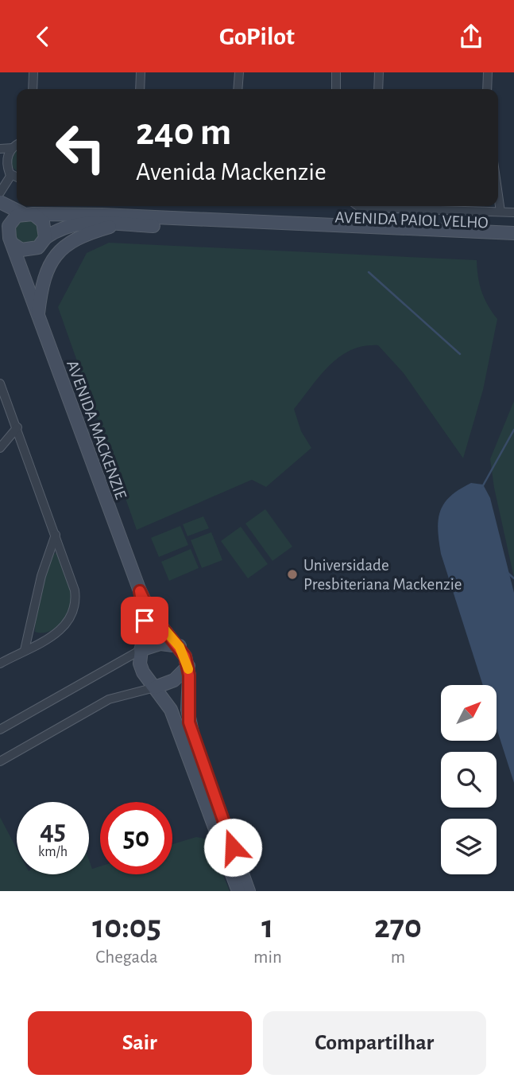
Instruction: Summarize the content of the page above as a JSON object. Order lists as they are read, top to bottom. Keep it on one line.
{"streets":{"main road":["AVENIDA PAIOL VELHO","AVENIDA MACKENZIE"]},"crossings":[["AVENIDA PAIOL VELHO","AVENIDA MACKENZIE"]],"places":["Universidade Presbiteriana Mackenzie"],"north":"top right","page":{"header":"GoPilot","turn":["240 m","Avenida Mackenzie"],"speed":"45 km/h","limit":"50","eta":["10:05","Chegada","1","min","270","m"],"buttons":["Sair","Compartilhar"]}}
